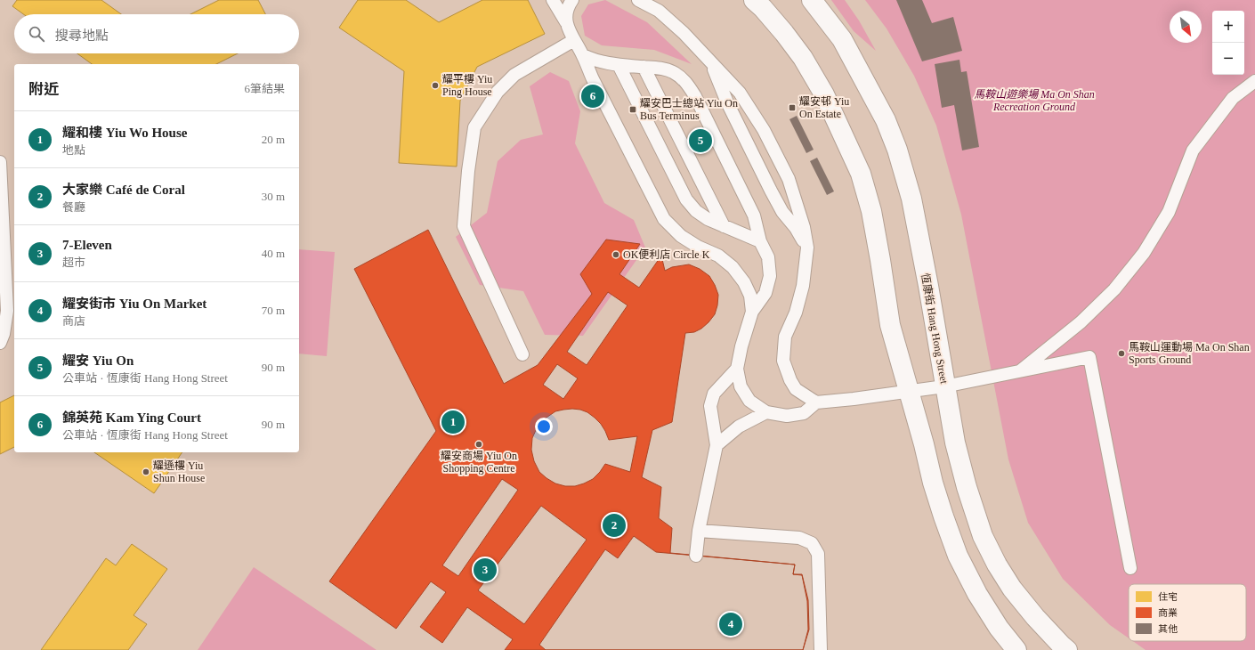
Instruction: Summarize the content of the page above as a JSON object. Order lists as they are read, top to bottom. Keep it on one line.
{"streets":{"street":["恆康街 Hang Hong Street"]},"parks":["馬鞍山遊樂場 Ma On Shan Recreation Ground"],"places":{"other":["耀平樓 Yiu Ping House","OK便利店 Circle K","馬鞍山運動場 Ma On Shan Sports Ground","耀安商場 Yiu On Shopping Centre","耀遜樓 Yiu Shun House"],"transit":["耀安邨 Yiu On Estate","耀安巴士總站 Yiu On Bus Terminus"]},"legend":["住宅","商業","其他"],"north":"bottom right","page":{"map_buttons":["+","−"],"search":"搜尋地點","heading":["附近","6筆結果"],"pins":["6","5","1","2","3","4"],"list":[{"mark":"1","name":"耀和樓 Yiu Wo House","note":"地點","value":"20 m"},{"mark":"2","name":"大家樂 Café de Coral","note":"餐廳","value":"30 m"},{"mark":"3","name":"7-Eleven","note":"超市","value":"40 m"},{"mark":"4","name":"耀安街市 Yiu On Market","note":"商店","value":"70 m"},{"mark":"5","name":"耀安 Yiu On","note":"公車站 · 恆康街 Hang Hong Street","value":"90 m"},{"mark":"6","name":"錦英苑 Kam Ying Court","note":"公車站 · 恆康街 Hang Hong Street","value":"90 m"}]}}
